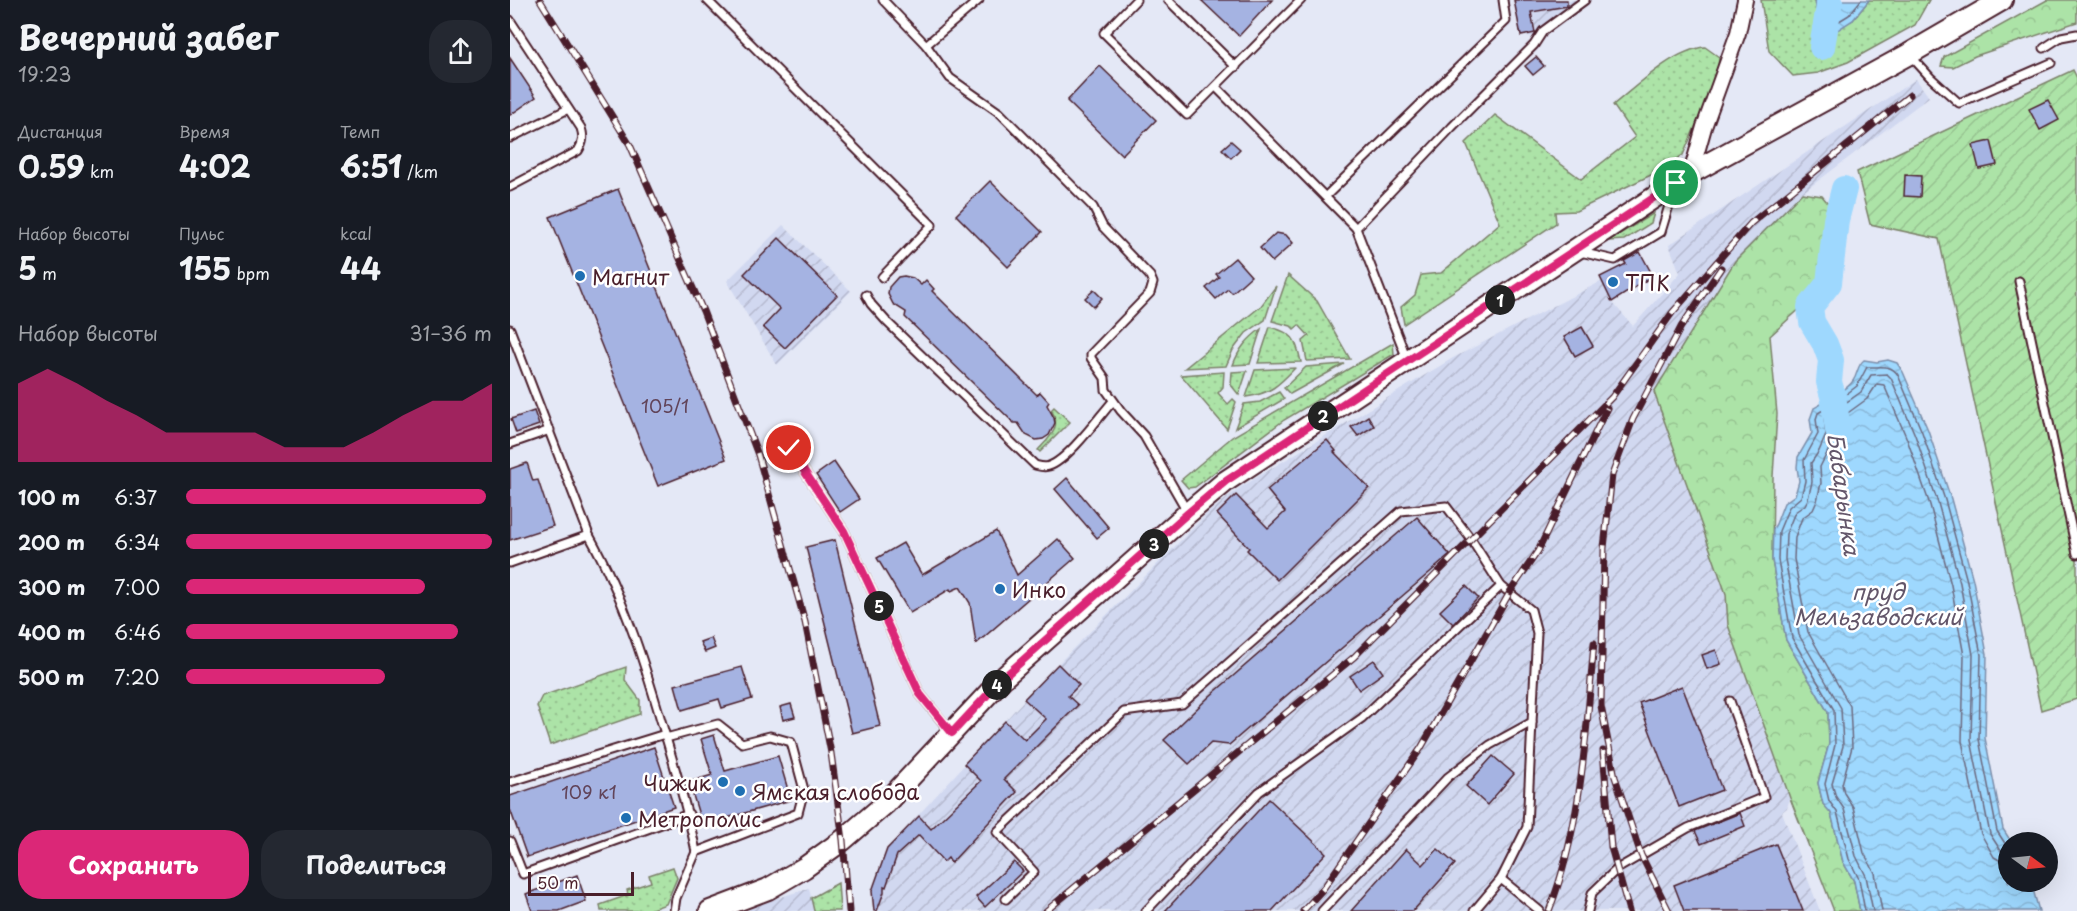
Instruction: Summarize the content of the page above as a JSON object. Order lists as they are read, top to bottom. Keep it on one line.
{"water":["Бабарынка","пруд Мельзаводский"],"places":["Магнит","ТПК","Инко","Чижик","Ямская слобода","Метрополис"],"house_numbers":["105/1","109 к1"],"scale_bar":"50 m","north":"right","page":{"heading":["Вечерний забег","19:23"],"stats":[["Дистанция","0.59 km"],["Время","4:02"],["Темп","6:51 /km"],["Набор высоты","5 m"],["Пульс","155 bpm"],["kcal","44"]],"pins":["1","2","3","5","4"],"chart":["Набор высоты","31–36 m"],"list":[{"name":"100 m","note":"6:37"},{"name":"200 m","note":"6:34"},{"name":"300 m","note":"7:00"},{"name":"400 m","note":"6:46"},{"name":"500 m","note":"7:20"}],"buttons":["Сохранить","Поделиться"],"scale":"50 m"}}
